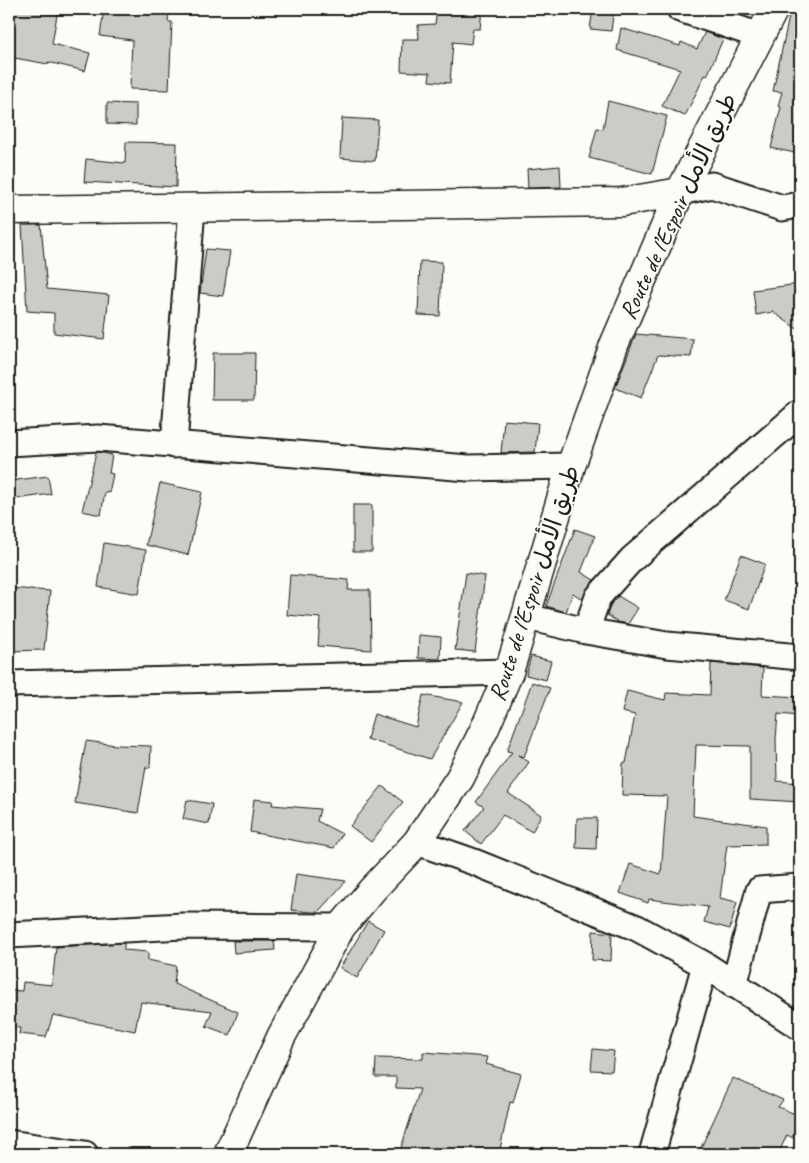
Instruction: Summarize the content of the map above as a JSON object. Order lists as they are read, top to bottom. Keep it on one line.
{"streets":{"main road":["Route de l’Espoir طريق الأمل"]}}
